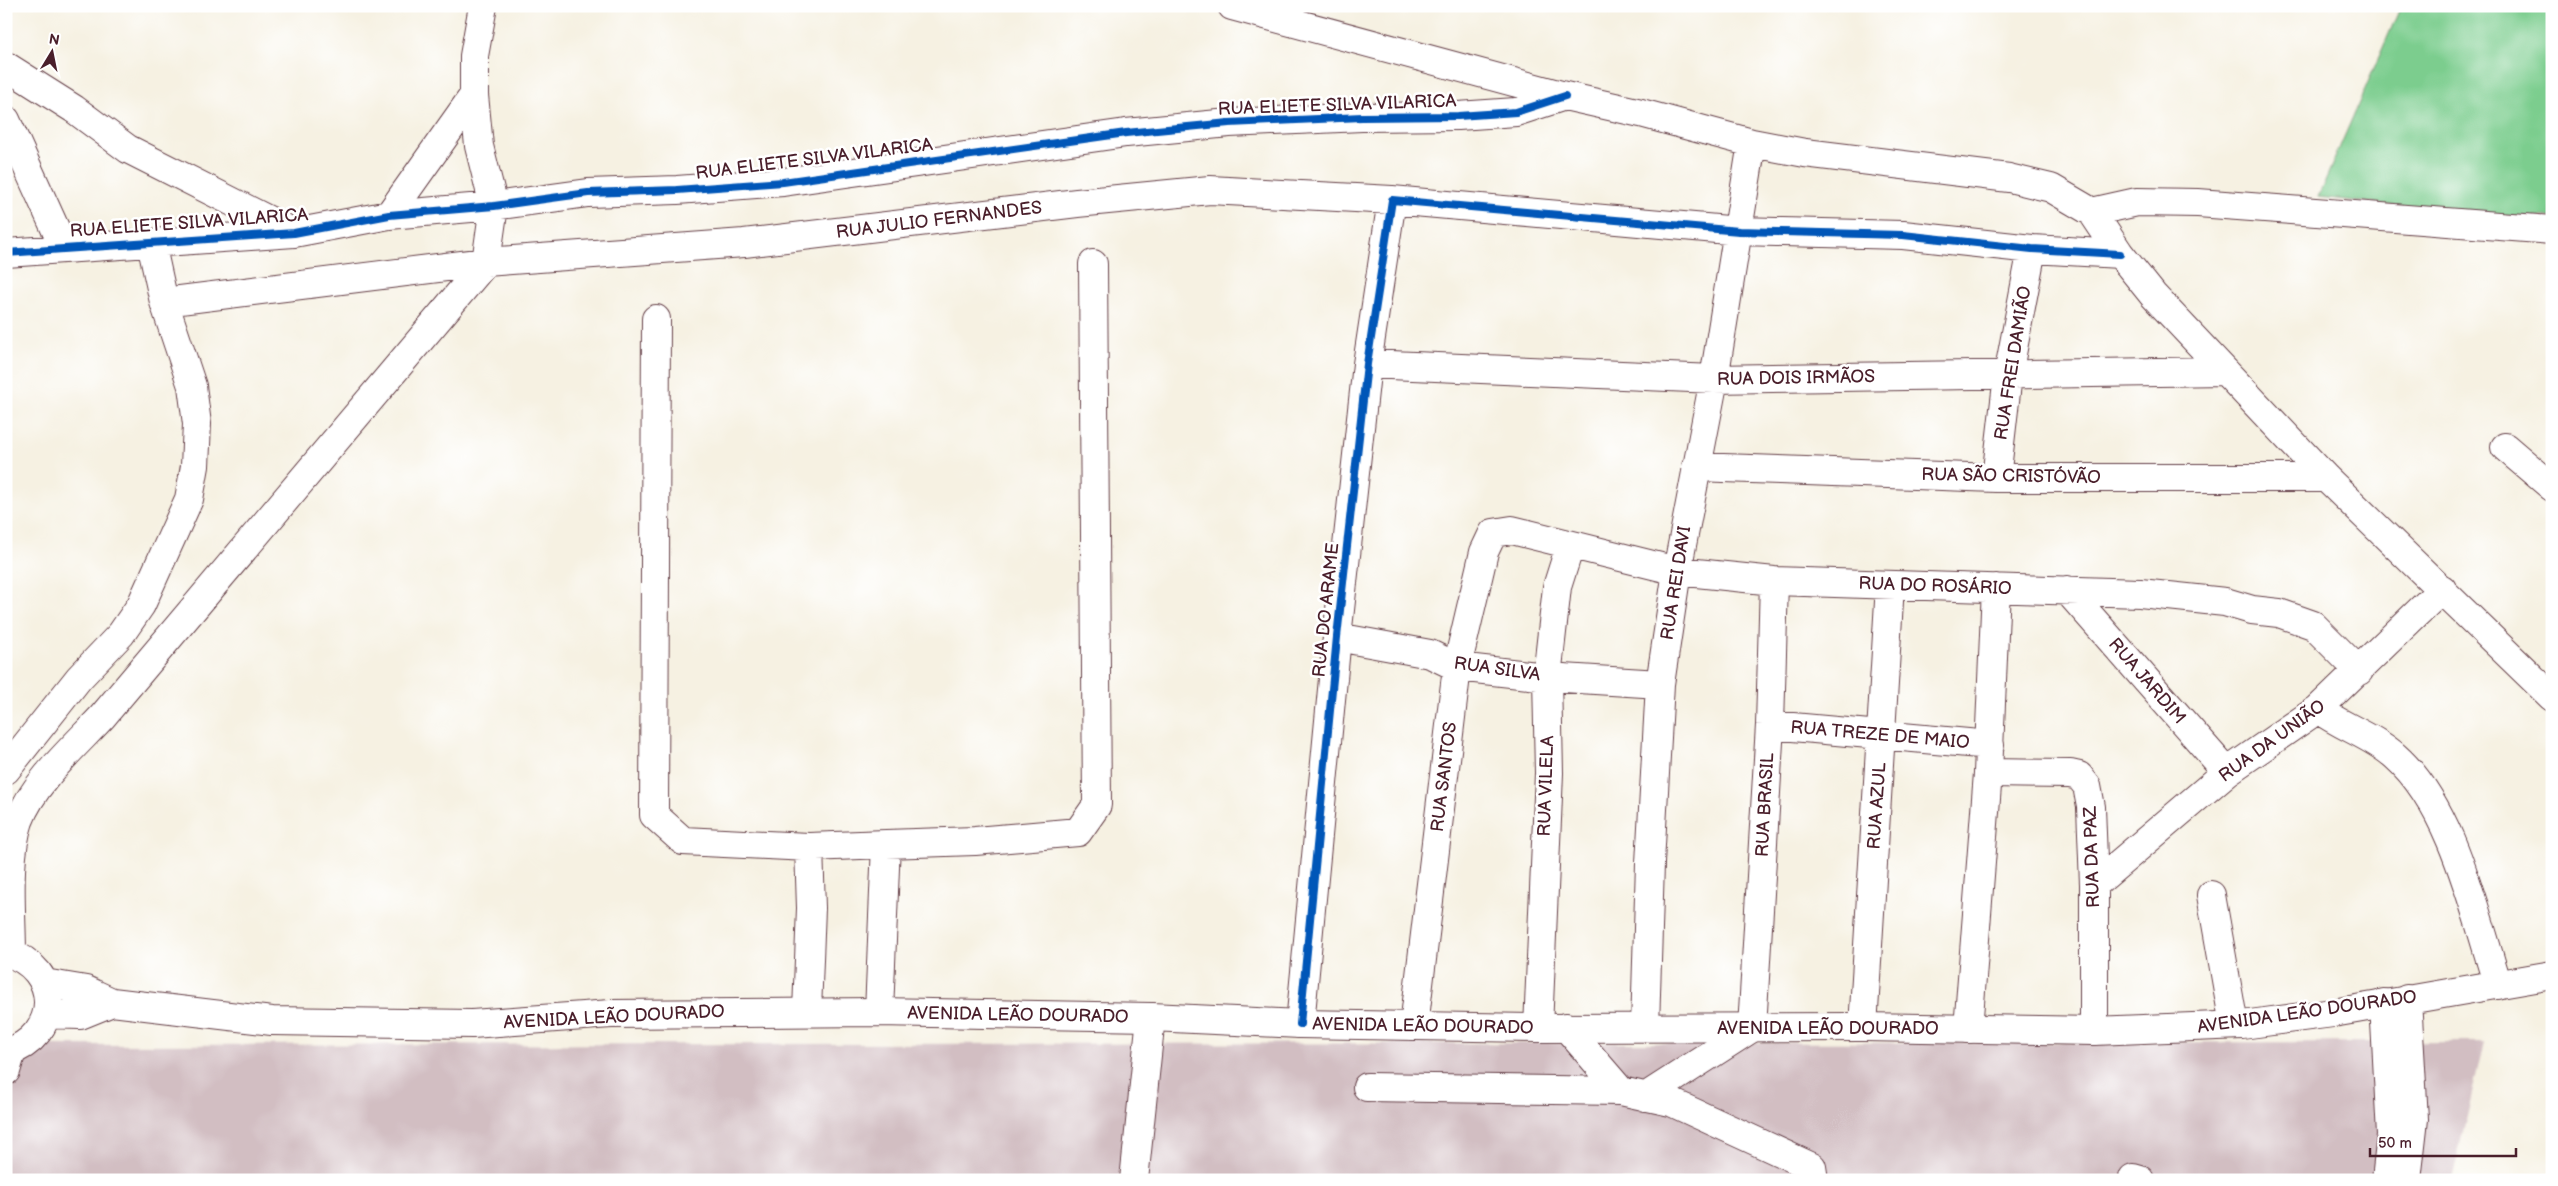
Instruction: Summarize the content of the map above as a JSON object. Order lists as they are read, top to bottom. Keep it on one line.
{"streets":{"street":["RUA ELIETE SILVA VILARICA","RUA JULIO FERNANDES","RUA FREI DAMIÃO","RUA DOIS IRMÃOS","RUA SÃO CRISTÓVÃO","RUA REI DAVI","RUA DO ROSÁRIO","RUA DO ARAME","RUA SILVA","RUA JARDIM","RUA TREZE DE MAIO","RUA DA UNIÃO","RUA SANTOS","RUA VILELA","RUA BRASIL","RUA AZUL","RUA DA PAZ","AVENIDA LEÃO DOURADO"]},"crossings":[["RUA JULIO FERNANDES","RUA FREI DAMIÃO"],["RUA JULIO FERNANDES","RUA REI DAVI"],["RUA JULIO FERNANDES","RUA DO ARAME"],["RUA FREI DAMIÃO","RUA DOIS IRMÃOS"],["RUA FREI DAMIÃO","RUA SÃO CRISTÓVÃO"],["RUA DOIS IRMÃOS","RUA REI DAVI"],["RUA DOIS IRMÃOS","RUA DO ARAME"],["RUA SÃO CRISTÓVÃO","RUA REI DAVI"],["RUA REI DAVI","RUA DO ROSÁRIO"],["RUA REI DAVI","RUA SILVA"],["RUA REI DAVI","AVENIDA LEÃO DOURADO"],["RUA DO ROSÁRIO","RUA JARDIM"],["RUA DO ROSÁRIO","RUA DA UNIÃO"],["RUA DO ROSÁRIO","RUA SANTOS"],["RUA DO ROSÁRIO","RUA VILELA"],["RUA DO ROSÁRIO","RUA BRASIL"],["RUA DO ROSÁRIO","RUA AZUL"],["RUA DO ARAME","RUA SILVA"],["RUA DO ARAME","AVENIDA LEÃO DOURADO"],["RUA SILVA","RUA SANTOS"],["RUA SILVA","RUA VILELA"],["RUA JARDIM","RUA DA UNIÃO"],["RUA TREZE DE MAIO","RUA BRASIL"],["RUA TREZE DE MAIO","RUA AZUL"],["RUA DA UNIÃO","RUA DA PAZ"],["RUA SANTOS","AVENIDA LEÃO DOURADO"],["RUA VILELA","AVENIDA LEÃO DOURADO"],["RUA BRASIL","AVENIDA LEÃO DOURADO"],["RUA AZUL","AVENIDA LEÃO DOURADO"],["RUA DA PAZ","AVENIDA LEÃO DOURADO"]],"scale_bar":"50 m","north":"top"}
